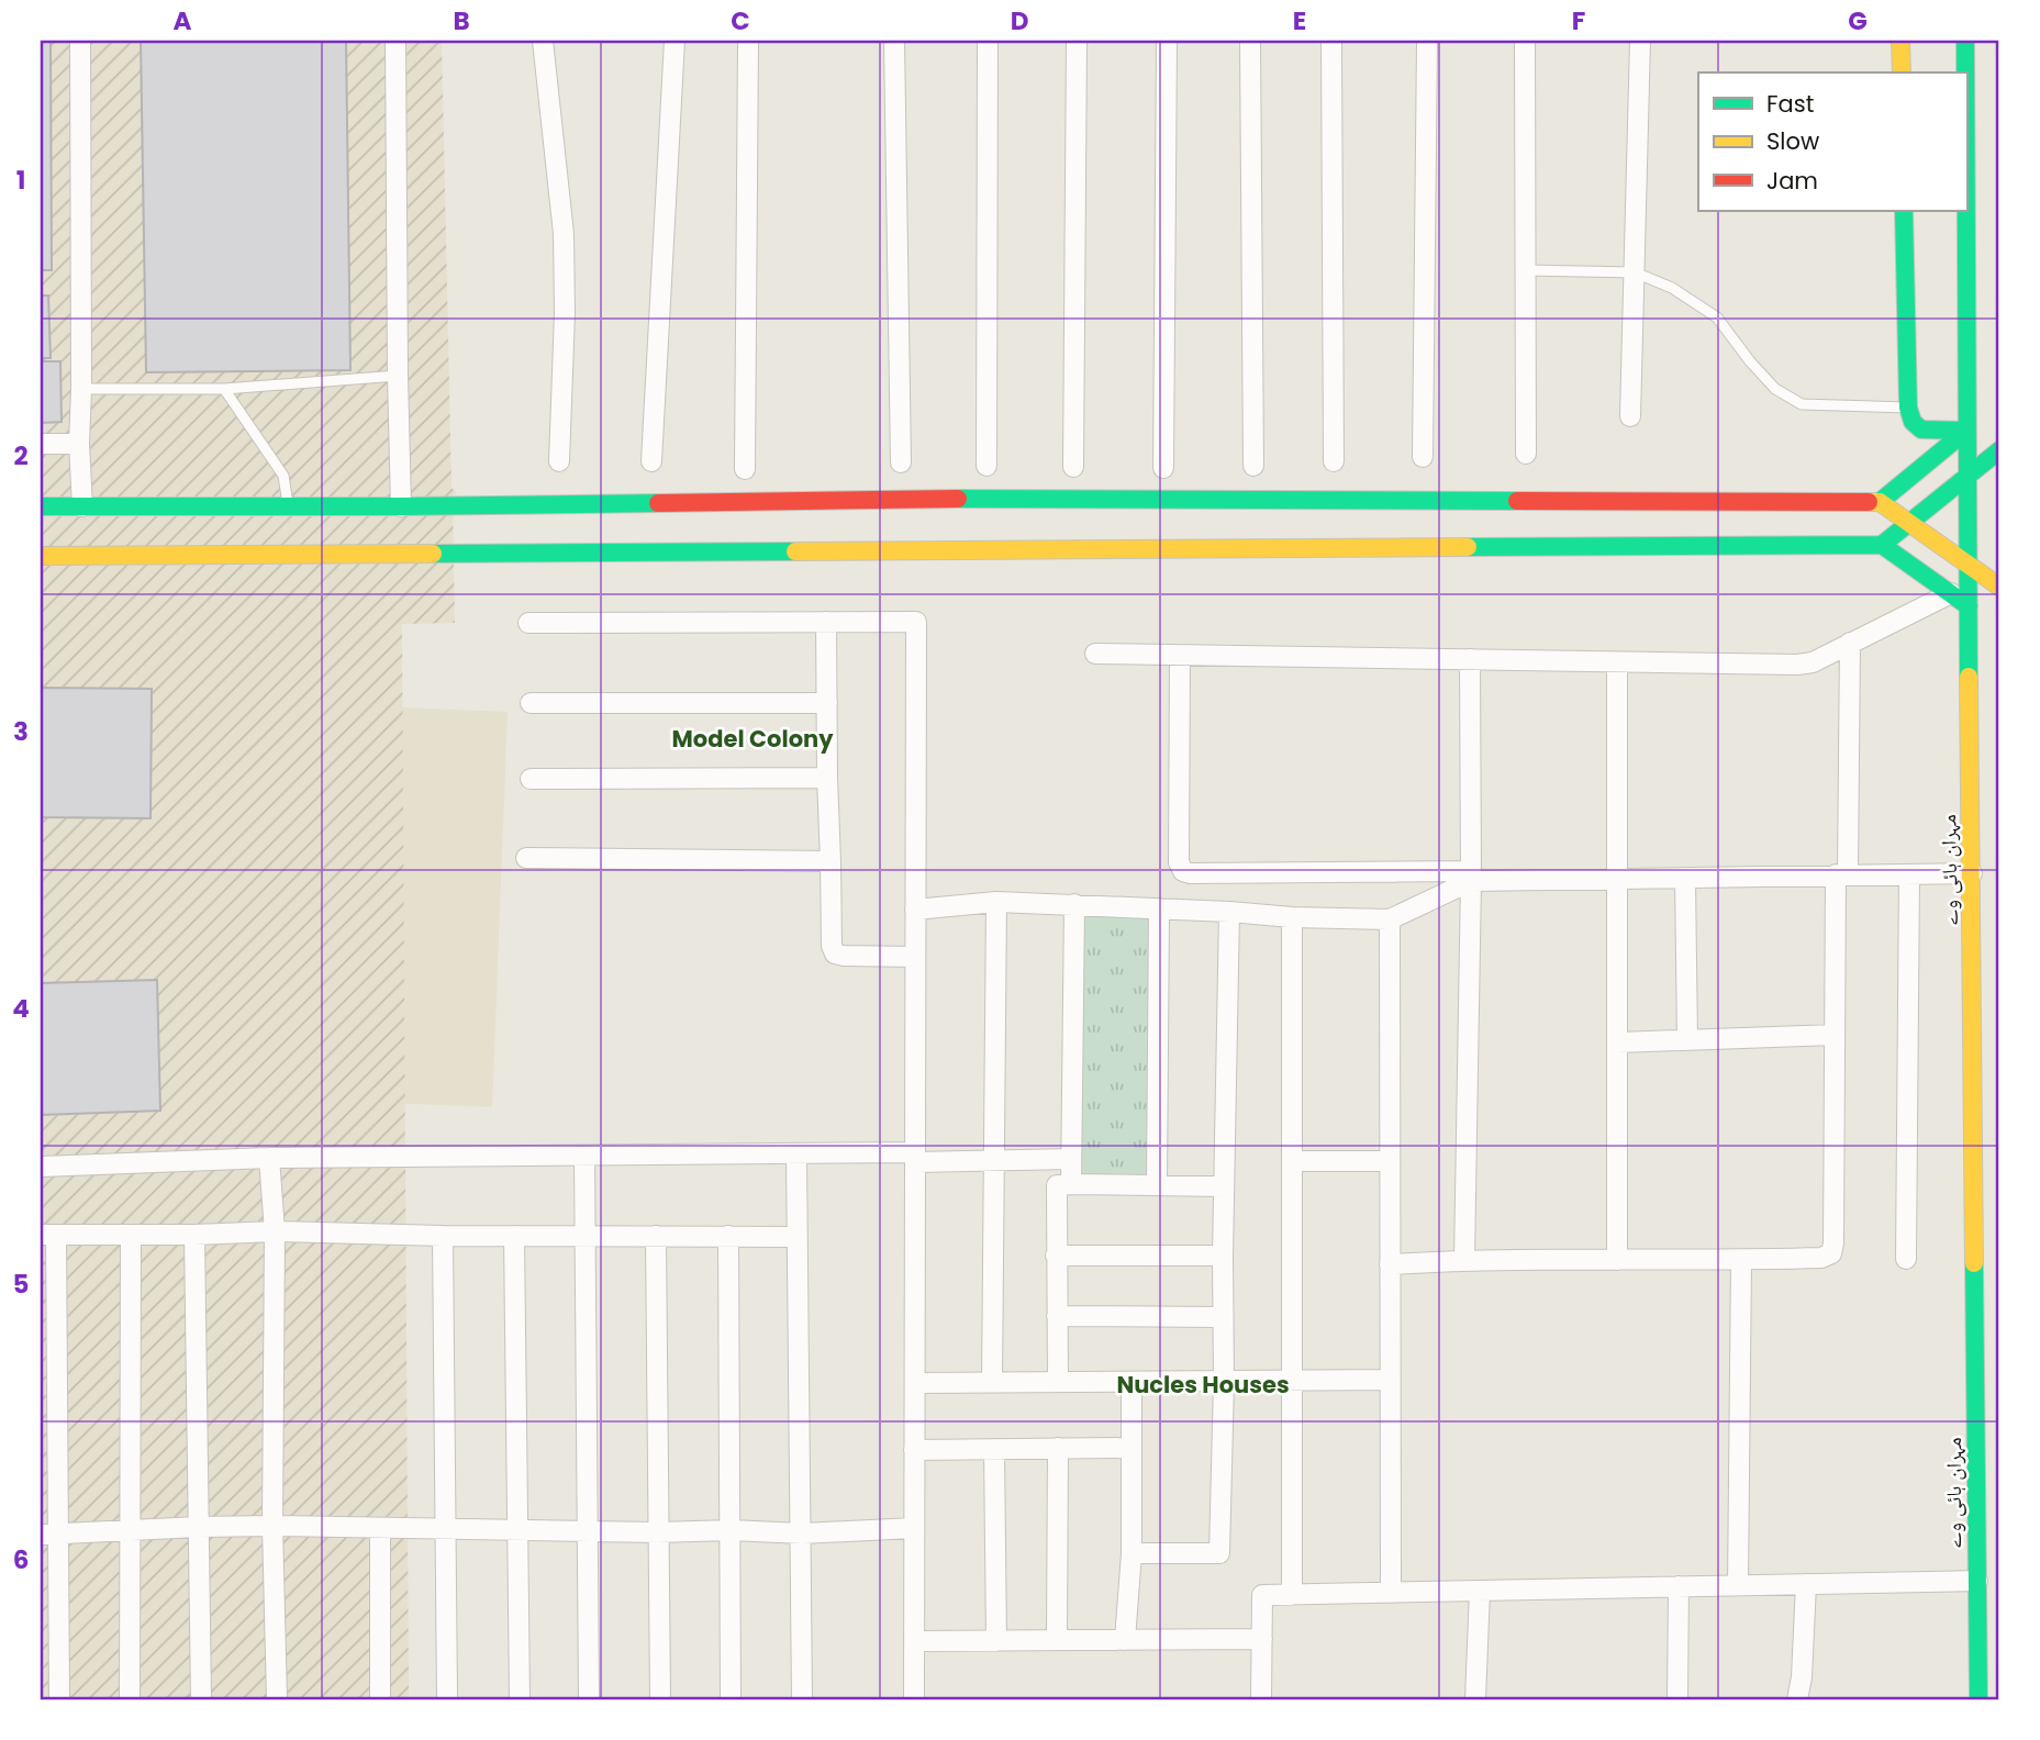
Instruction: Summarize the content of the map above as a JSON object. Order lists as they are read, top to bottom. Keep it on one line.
{"streets":{"street":["مہران ہائی وے"]},"districts":["Model Colony","Nucles Houses"],"legend":["Fast","Slow","Jam"],"grid":{"columns":["A","B","C","D","E","F","G"],"rows":["1","2","3","4","5","6"]}}
